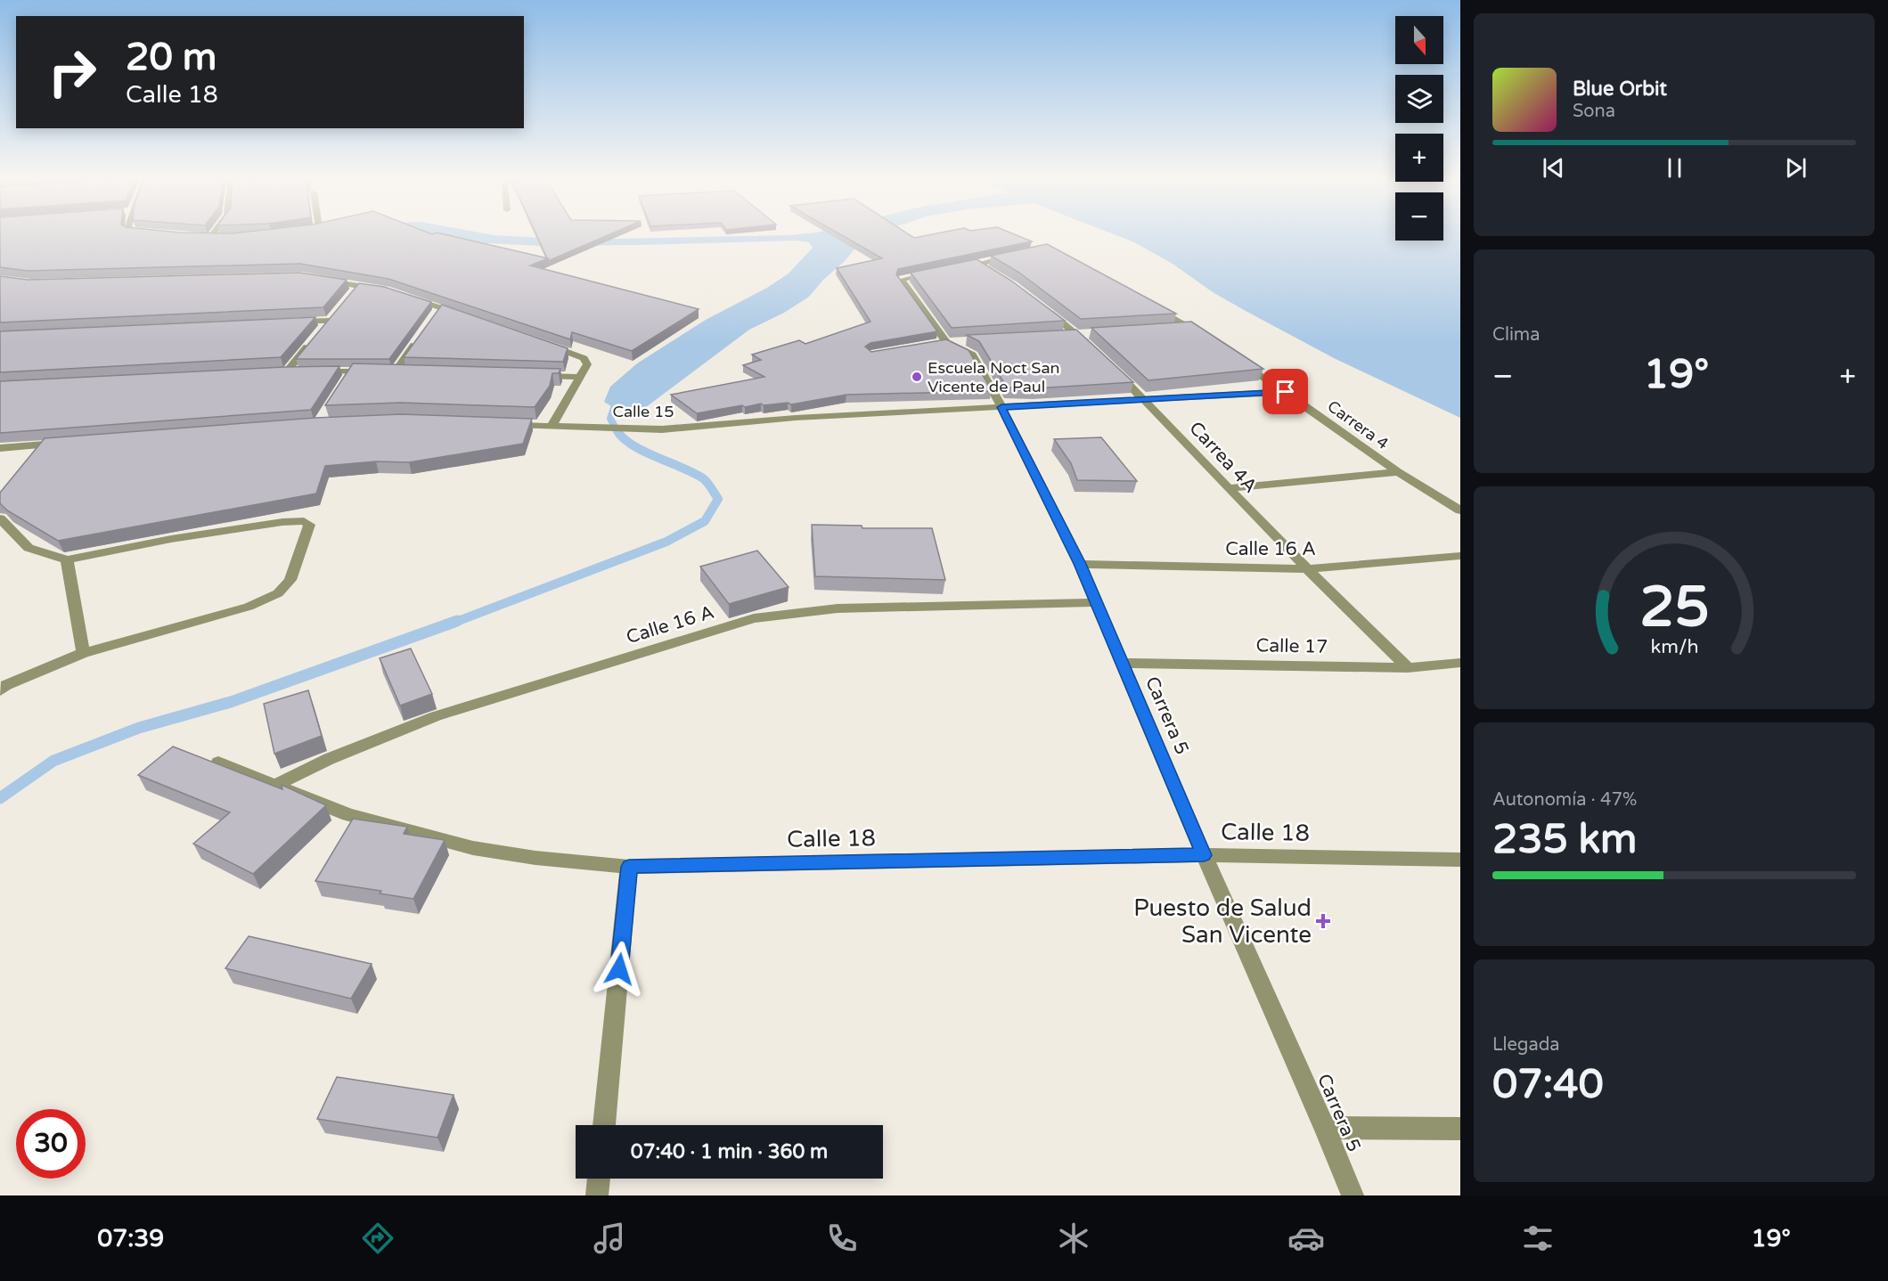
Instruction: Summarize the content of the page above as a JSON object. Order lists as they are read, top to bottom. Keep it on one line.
{"streets":{"street":["Calle 15","Carrera 4","Carrea 4A","Calle 16 A","Calle 17","Carrera 5","Calle 18"]},"crossings":[["Calle 15","Carrera 4"],["Calle 15","Carrea 4A"],["Calle 15","Carrera 5"],["Carrea 4A","Calle 16 A"],["Carrea 4A","Calle 17"],["Calle 16 A","Carrera 5"],["Calle 16 A","Calle 18"],["Calle 17","Carrera 5"],["Carrera 5","Calle 18"]],"places":{"other":["Escuela Noct San Vicente de Paul"],"health":["Puesto de Salud San Vicente"]},"north":"bottom","page":{"map_buttons":["+","−"],"turn":["20 m","Calle 18"],"song":["Blue Orbit","Sona"],"tile":["Clima",["Autonomía · 47%","235 km"],["Llegada","07:40"]],"heat":["−","19°","+"],"limit":"30","trip":"07:40 · 1 min · 360 m","tabs":["07:39","19°"],"gauge":["25","km/h"]}}
